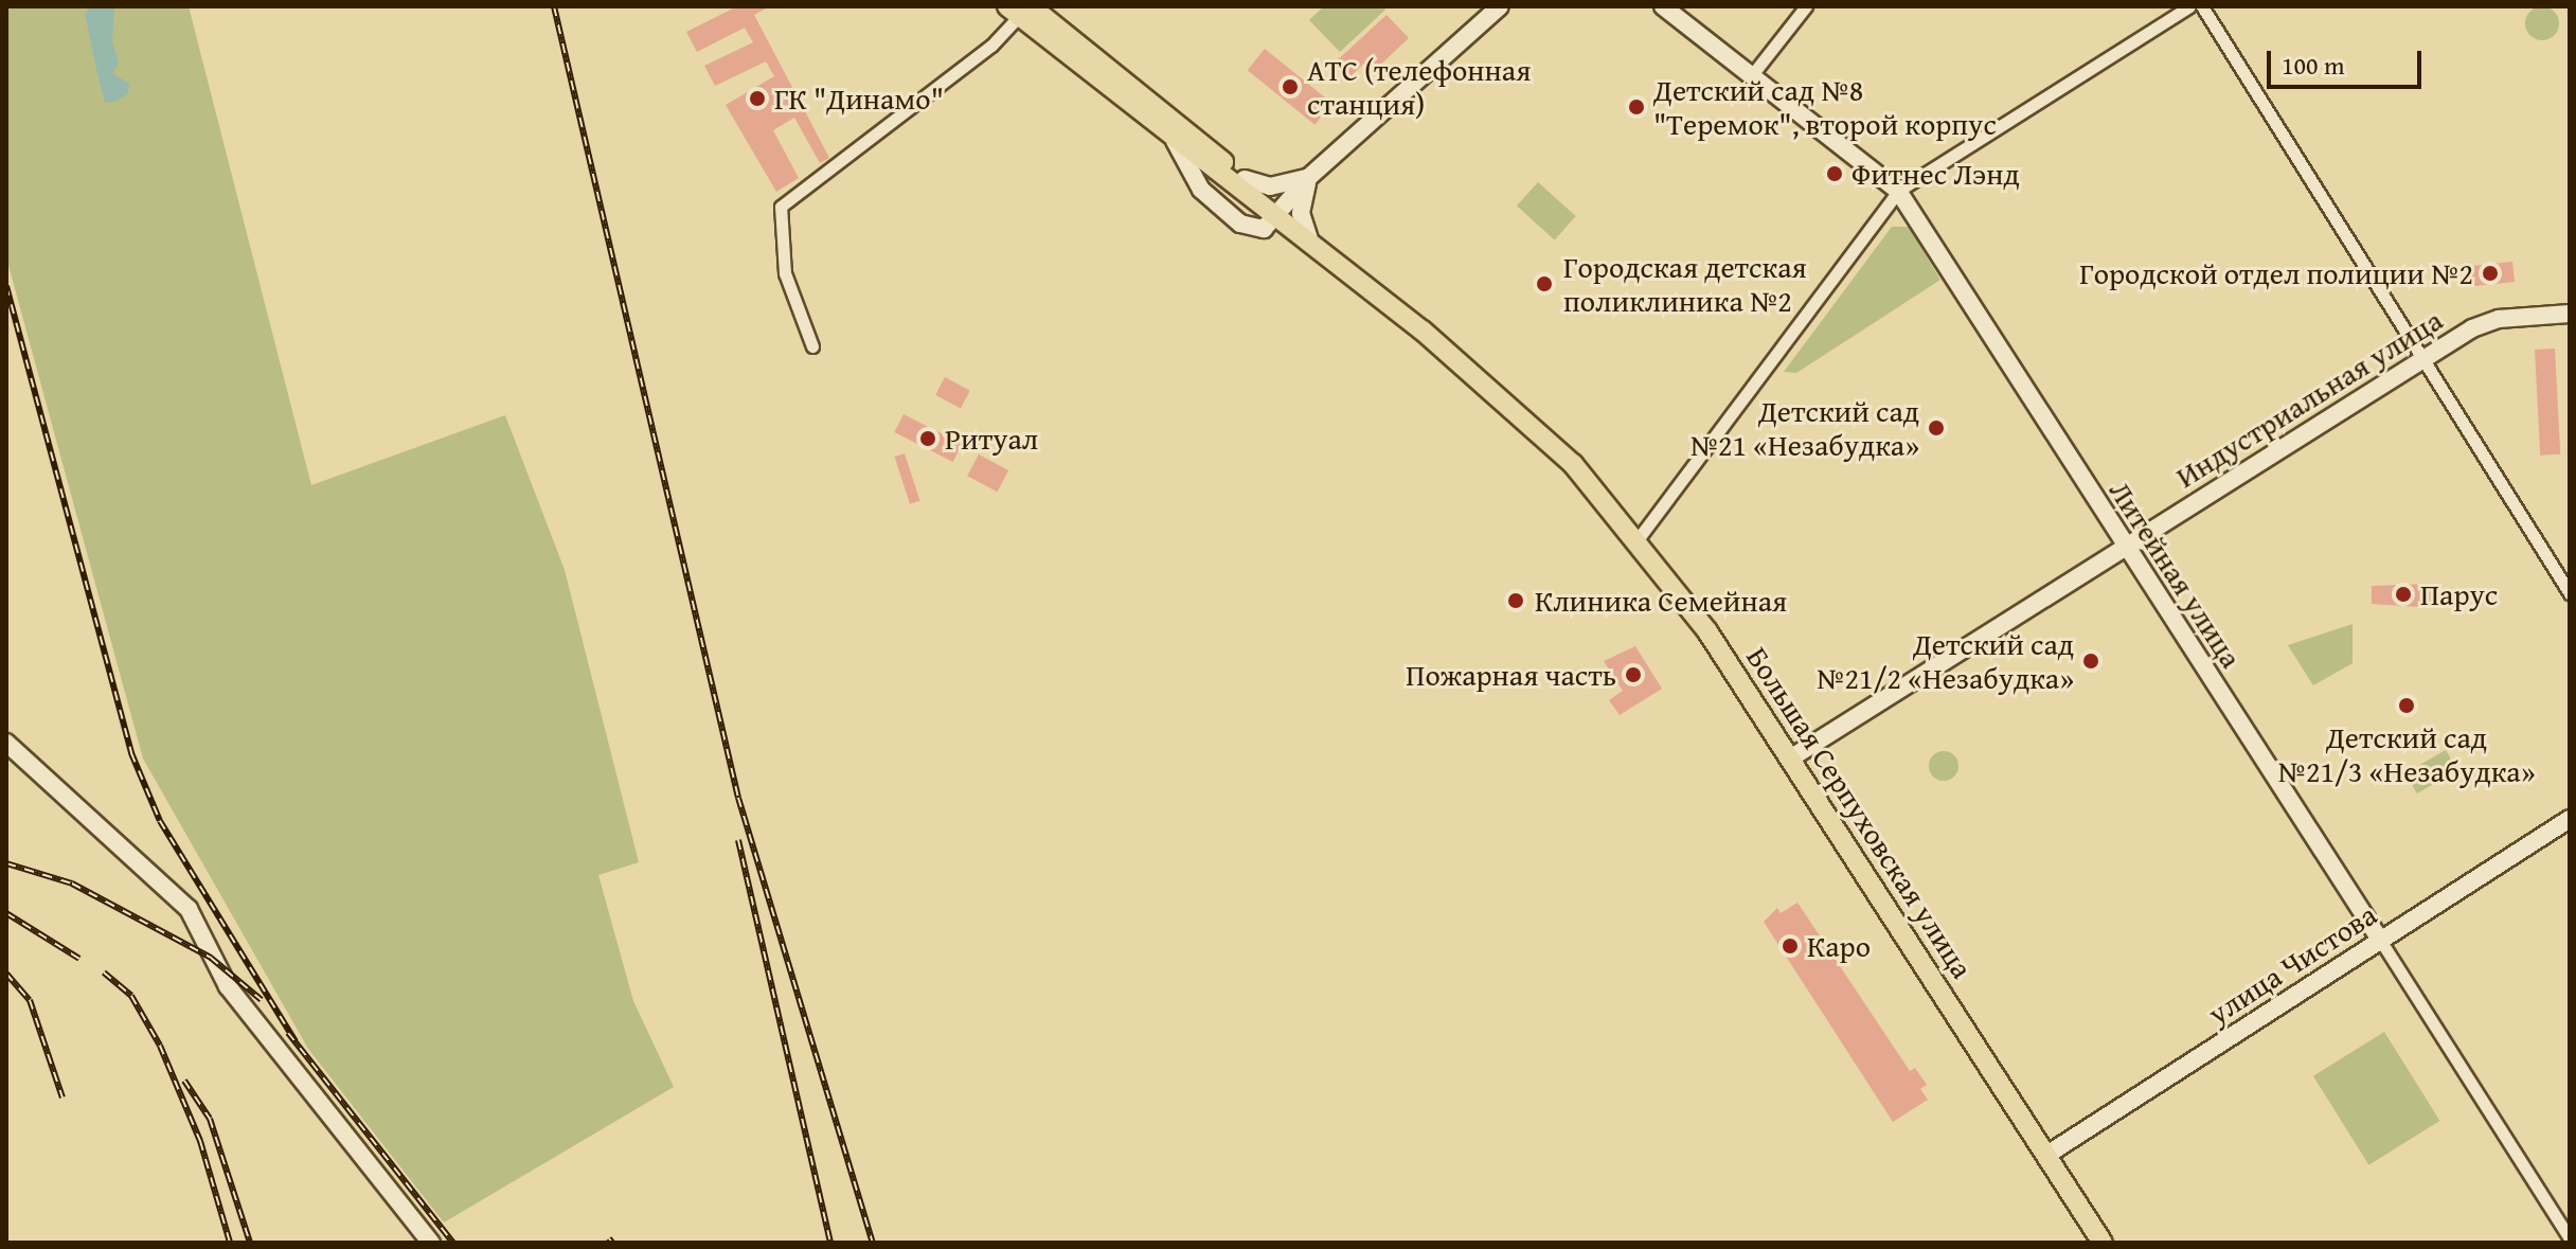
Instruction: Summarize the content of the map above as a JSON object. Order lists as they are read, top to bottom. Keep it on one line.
{"streets":{"main road":["Большая Серпуховская улица"],"street":["Индустриальная улица","Литейная улица","улица Чистова"]},"crossings":[["Индустриальная улица","Литейная улица"],["Индустриальная улица","Большая Серпуховская улица"],["Литейная улица","улица Чистова"],["Большая Серпуховская улица","улица Чистова"]],"places":["АТС (телефонная станция)","ГК \"Динамо\"","Детский сад №8 \"Теремок\", второй корпус","Фитнес Лэнд","Городской отдел полиции №2","Городская детская поликлиника №2","Детский сад №21 «Незабудка»","Ритуал","Парус","Клиника Семейная","Детский сад №21/2 «Незабудка»","Пожарная часть","Детский сад №21/3 «Незабудка»","Каро"],"scale_bar":"100 m"}
